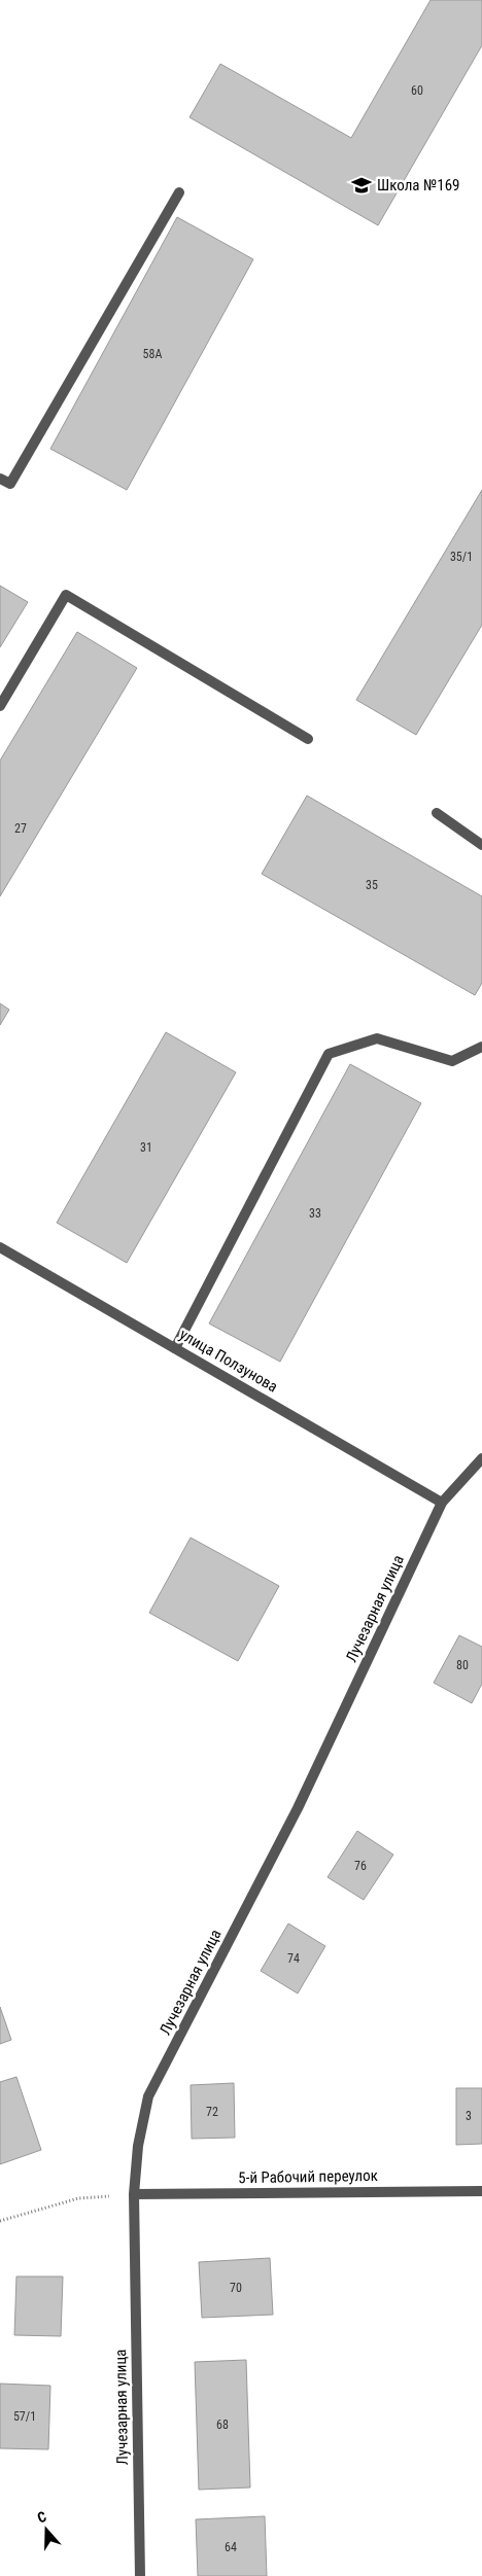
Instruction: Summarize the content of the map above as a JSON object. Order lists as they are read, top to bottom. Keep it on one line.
{"streets":{"street":["улица Ползунова","Лучезарная улица","5-й Рабочий переулок"]},"crossings":[["улица Ползунова","Лучезарная улица"],["Лучезарная улица","5-й Рабочий переулок"]],"places":{"school or university":["Школа №169"]},"house_numbers":["60","58А","35/1","27","35","31","33","80","76","74","72","3","70","57/1","68","64"],"north":"top"}
